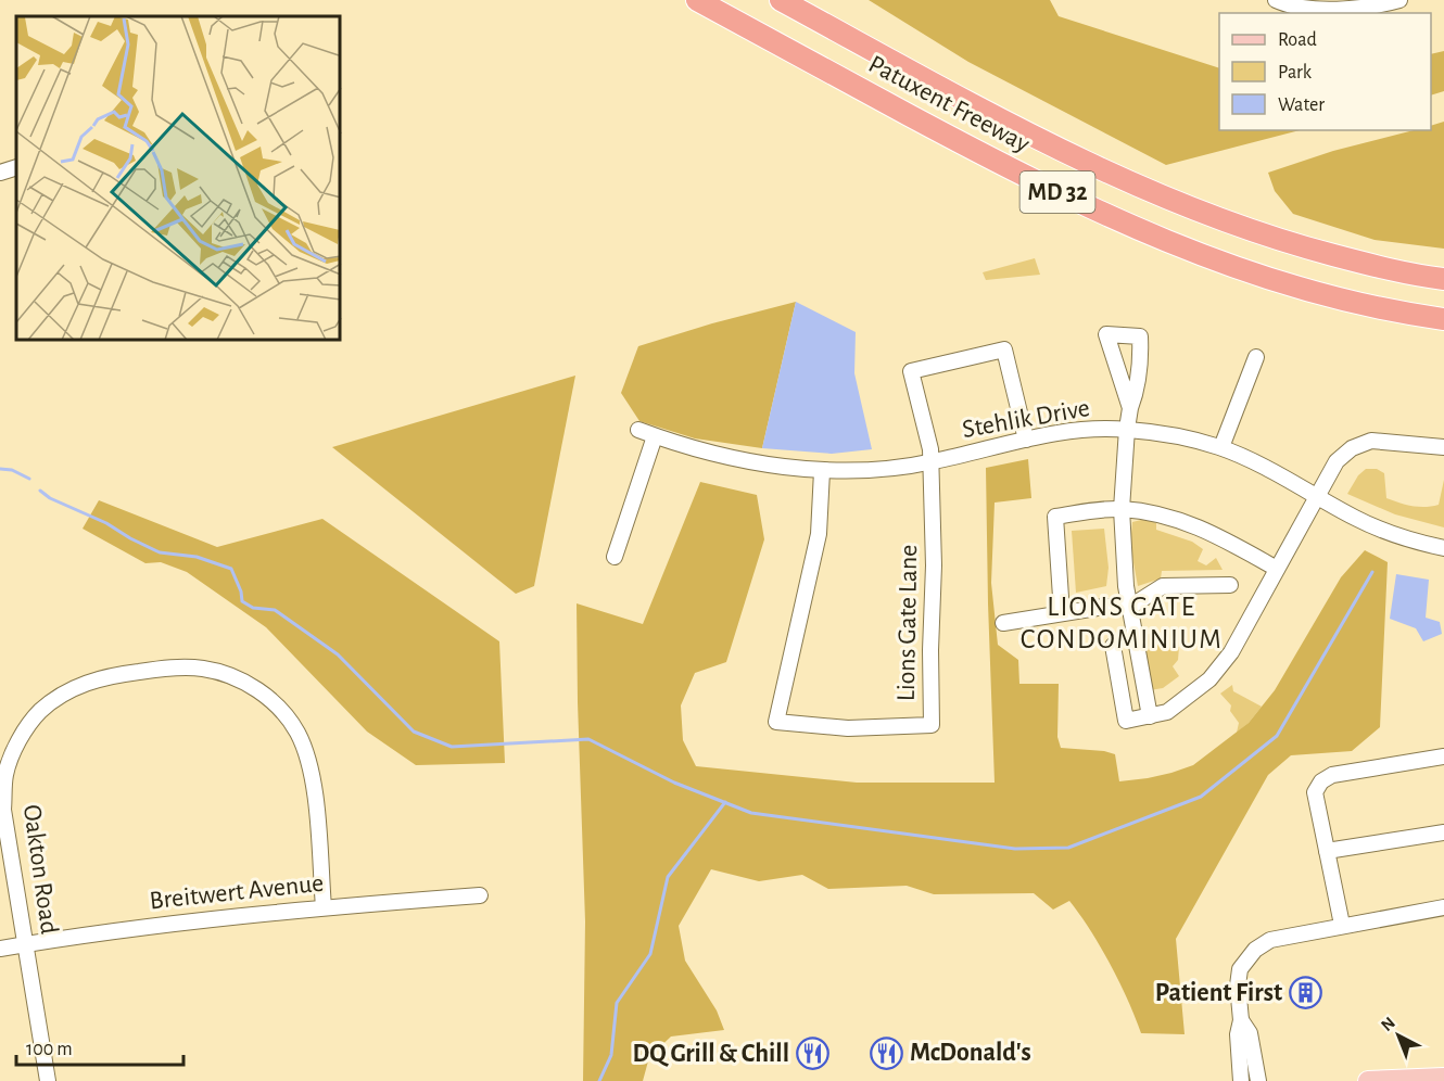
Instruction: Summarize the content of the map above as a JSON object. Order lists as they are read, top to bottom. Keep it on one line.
{"streets":{"highway":["Patuxent Freeway","MD 32"],"street":["Stehlik Drive","Lions Gate Lane","Oakton Road","Breitwert Avenue"]},"crossings":[["Stehlik Drive","Lions Gate Lane"],["Oakton Road","Breitwert Avenue"]],"districts":["LIONS GATE CONDOMINIUM"],"places":{"building":["Patient First"],"restaurant":["McDonald's","DQ Grill & Chill"]},"legend":["Road","Park","Water"],"scale_bar":"100 m","north":"top left"}
